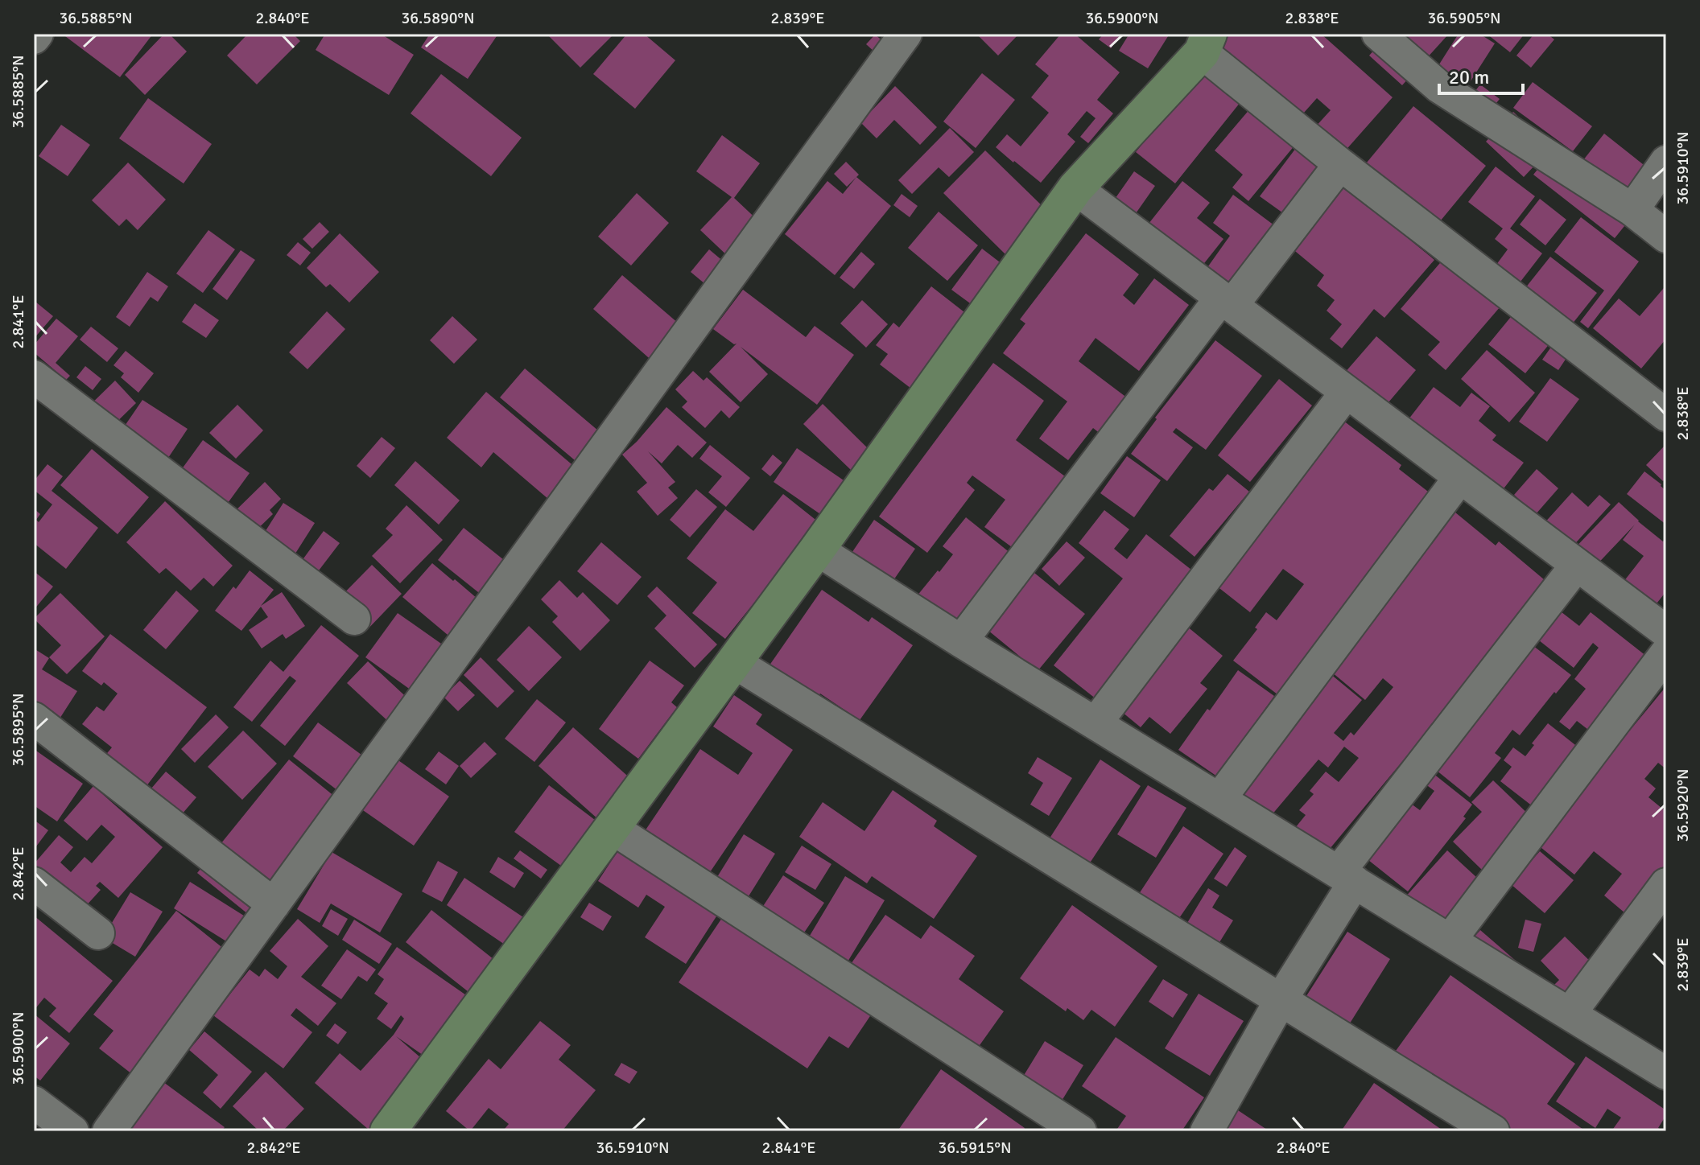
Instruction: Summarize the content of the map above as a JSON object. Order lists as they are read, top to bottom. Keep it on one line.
{"scale_bar":"20 m","coordinates":["36.5885°N","2.840°E","36.5890°N","2.839°E","36.5900°N","2.838°E","36.5905°N","36.5910°N","2.841°E","36.5895°N","36.5920°N","2.842°E","36.5915°N"]}
